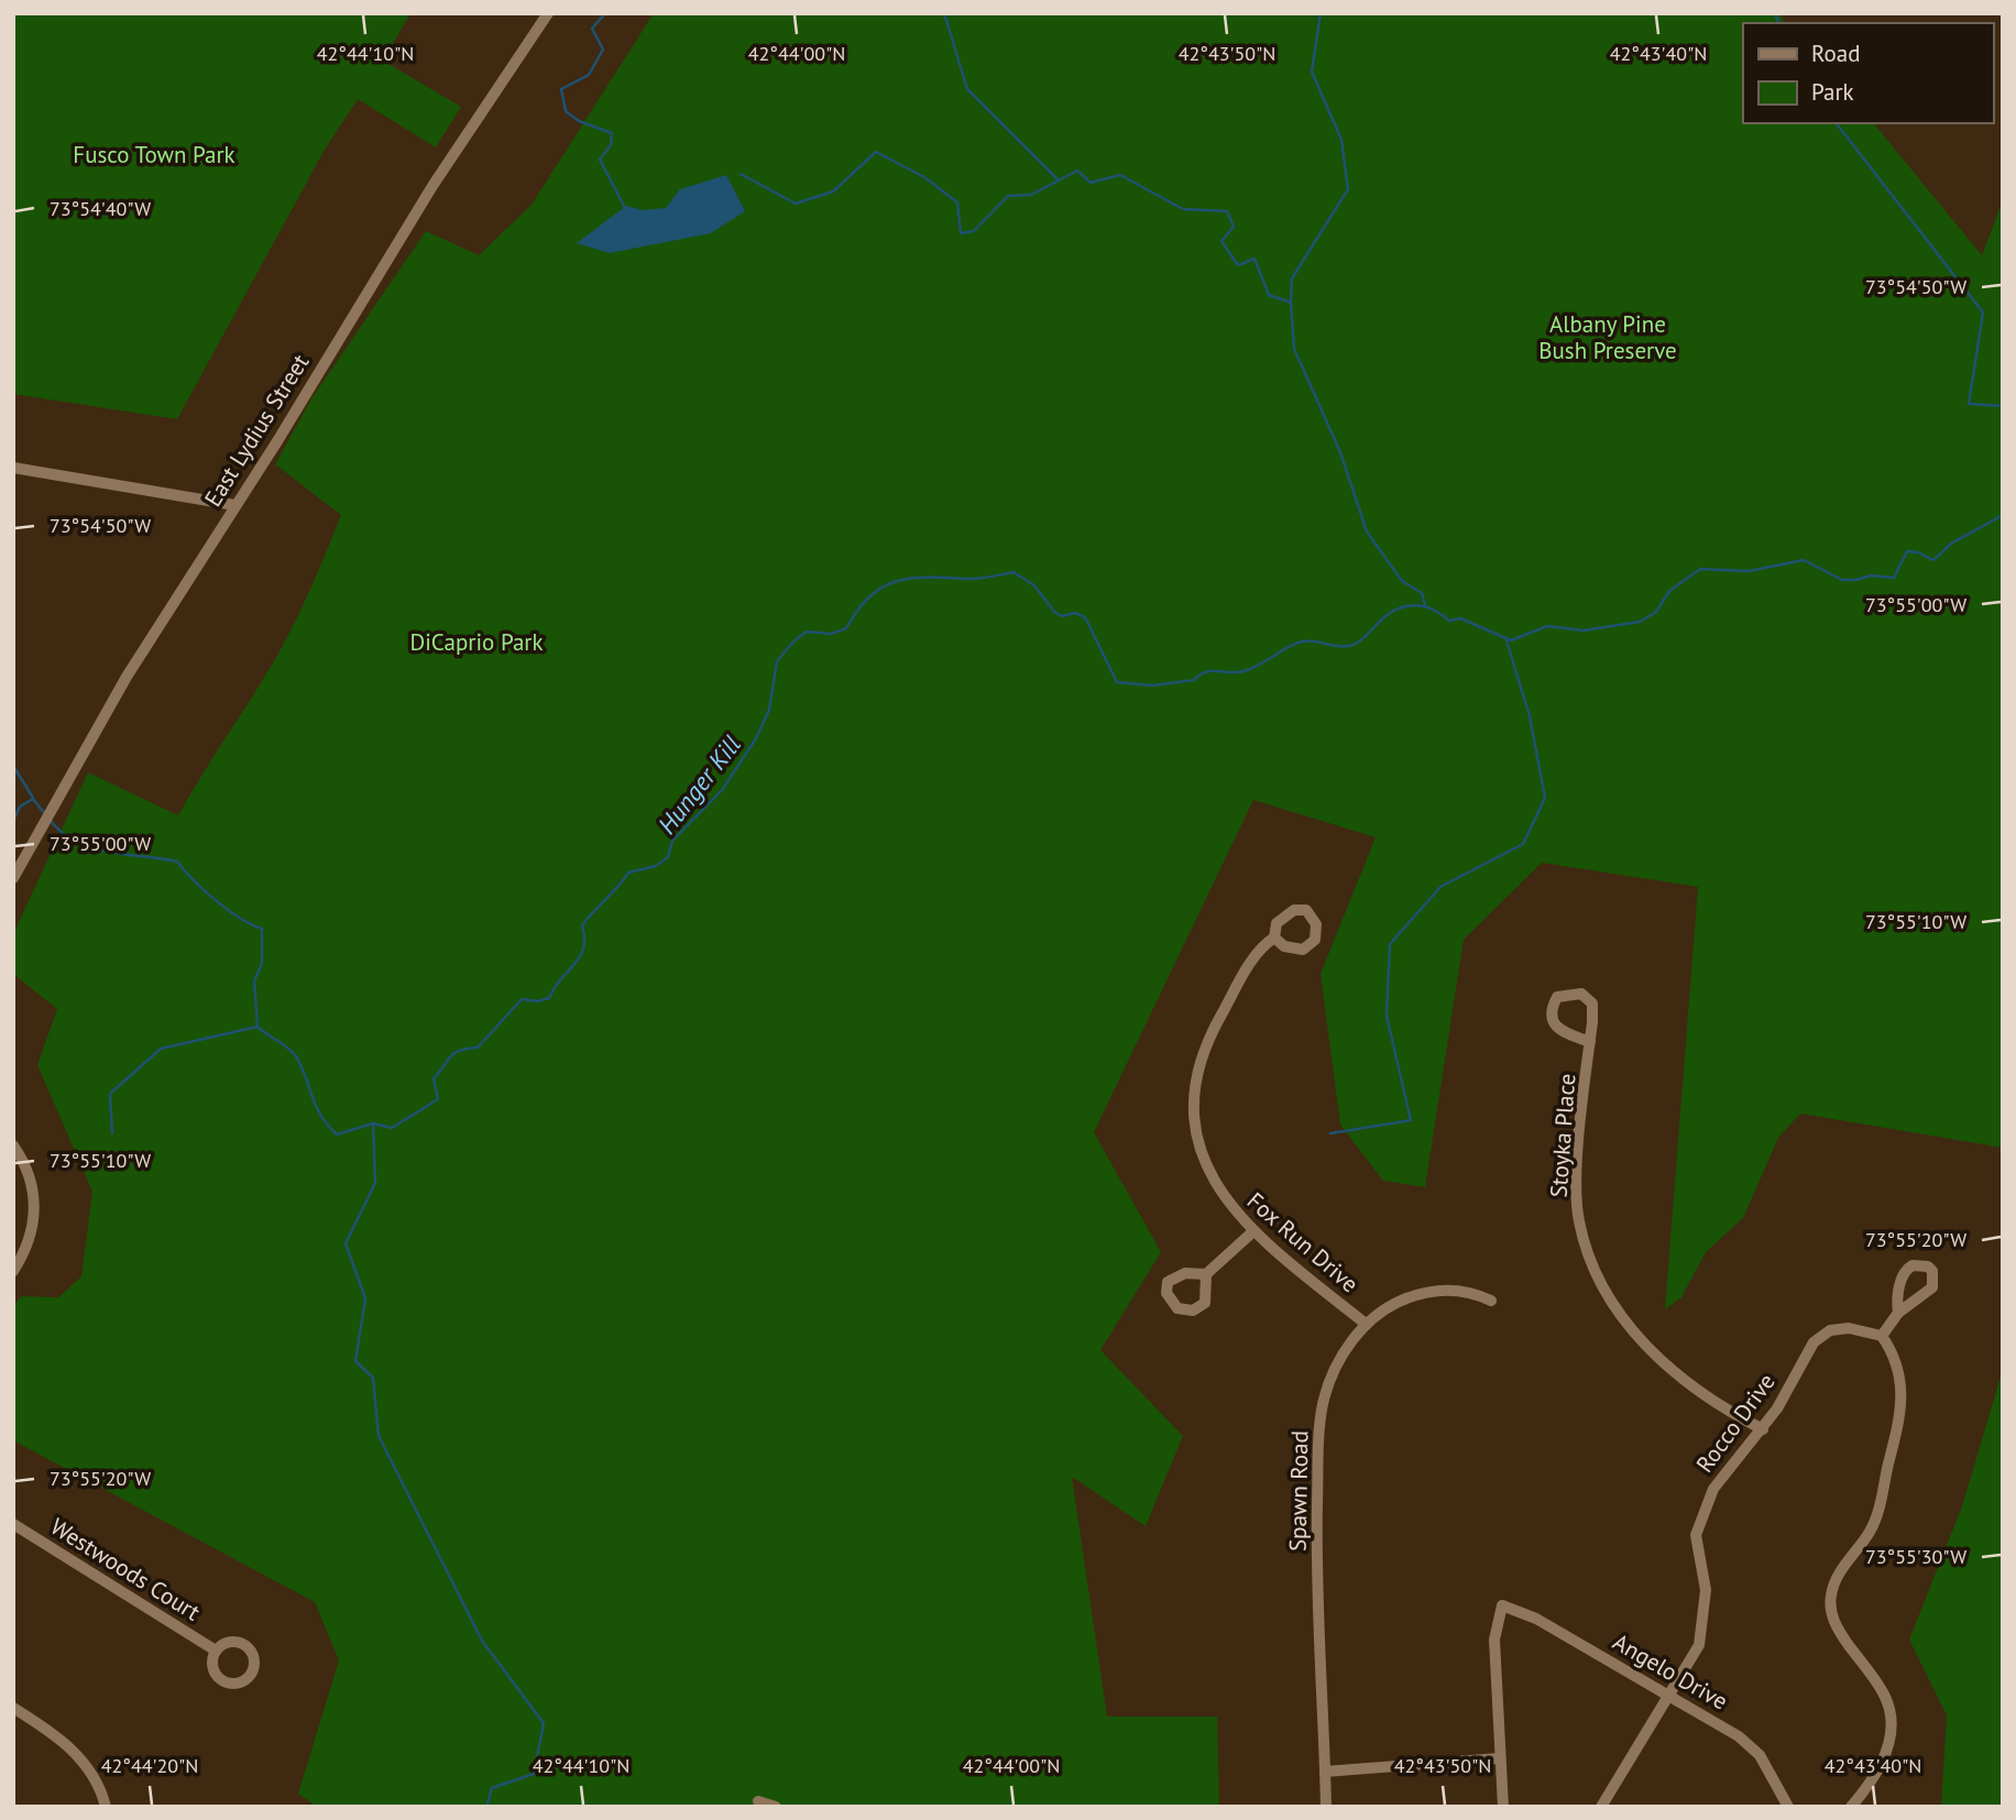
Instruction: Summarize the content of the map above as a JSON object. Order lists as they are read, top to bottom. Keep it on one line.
{"streets":{"street":["East Lydius Street","Stoyka Place","Fox Run Drive","Rocco Drive","Spawn Road","Westwoods Court","Angelo Drive"]},"crossings":[["Stoyka Place","Rocco Drive"],["Fox Run Drive","Spawn Road"],["Rocco Drive","Angelo Drive"]],"water":["Hunger Kill"],"parks":["Fusco Town Park","Albany Pine Bush Preserve","DiCaprio Park"],"legend":["Road","Park"],"coordinates":["42°44'10\"N","42°44'00\"N","42°43'50\"N","42°43'40\"N","73°54'40\"W","73°54'50\"W","73°55'00\"W","73°55'10\"W","73°55'20\"W","73°55'30\"W","42°44'20\"N"]}
